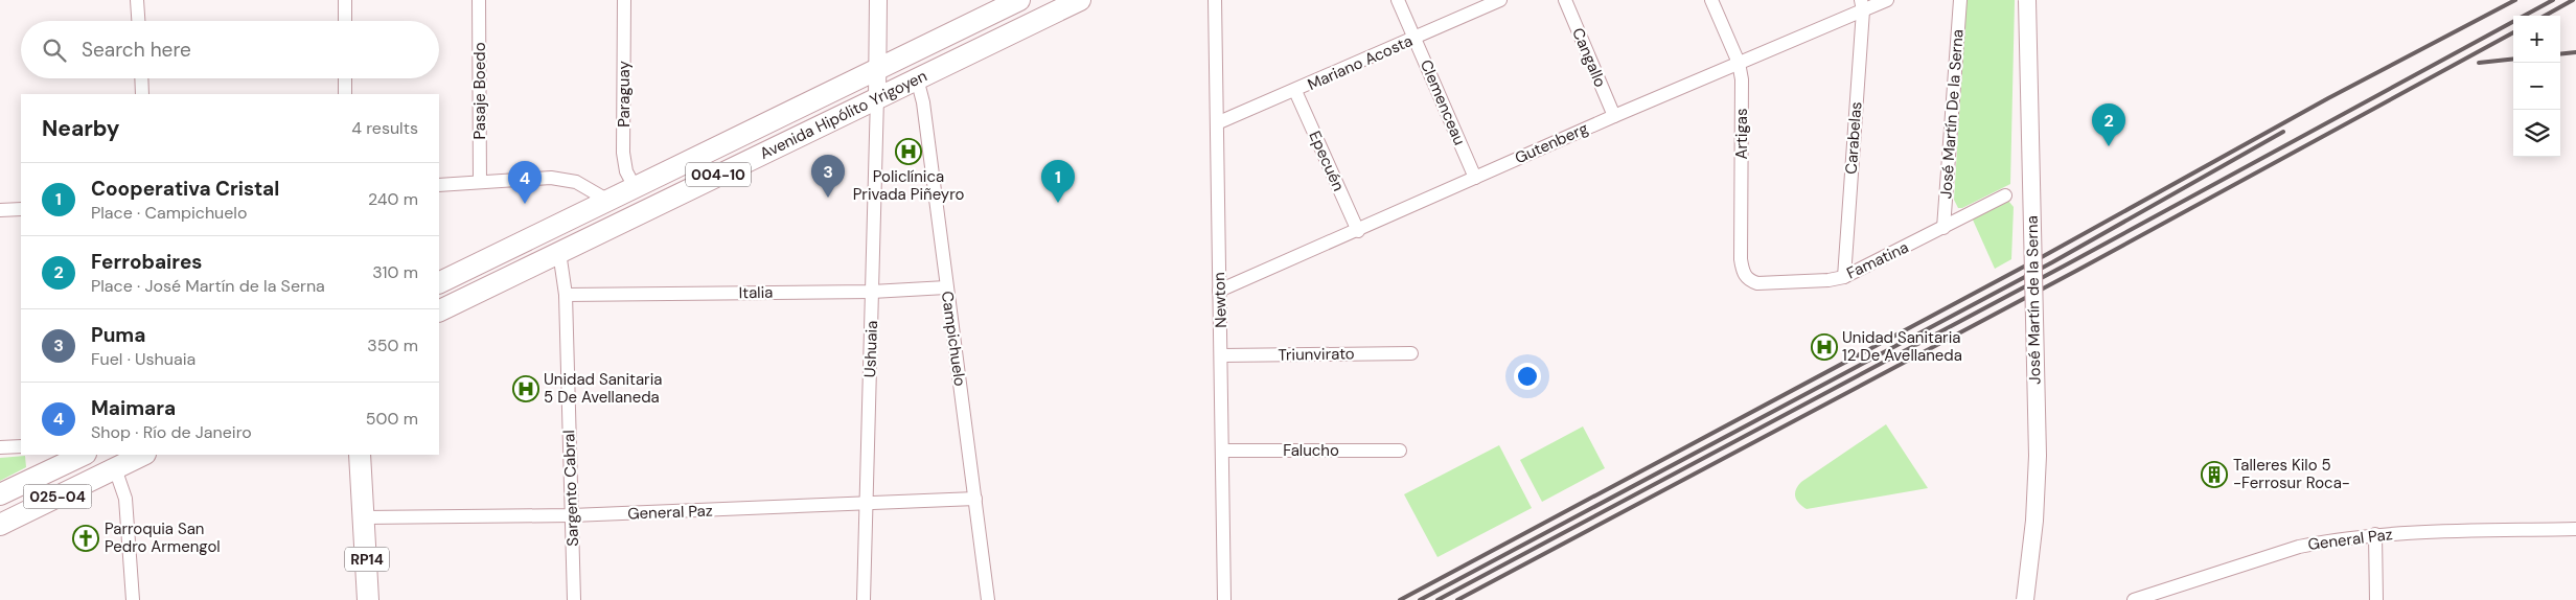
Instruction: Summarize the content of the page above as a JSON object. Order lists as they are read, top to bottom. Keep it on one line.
{"streets":{"main road":["Avenida Hipólito Yrigoyen","004-10","025-04","RP14"],"street":["Cangallo","Mariano Acosta","Pasaje Boedo","Paraguay","Clemenceau","José Martín De la Serna","Artigas","Carabelas","Gutenberg","Epecuén","Famatina","Italia","Newton","José Martín de la Serna","Campichuelo","Ushuaia","Triunvirato","Falucho","Sargento Cabral","General Paz"]},"crossings":[["Cangallo","Gutenberg"],["Mariano Acosta","Clemenceau"],["Mariano Acosta","Epecuén"],["Mariano Acosta","Newton"],["Paraguay","Avenida Hipólito Yrigoyen"],["Clemenceau","Gutenberg"],["Avenida Hipólito Yrigoyen","Campichuelo"],["Avenida Hipólito Yrigoyen","Ushuaia"],["Avenida Hipólito Yrigoyen","Sargento Cabral"],["José Martín De la Serna","Famatina"],["Artigas","Gutenberg"],["Artigas","Famatina"],["Carabelas","Gutenberg"],["Carabelas","Famatina"],["Gutenberg","Epecuén"],["Gutenberg","Newton"],["Italia","Campichuelo"],["Italia","Ushuaia"],["Italia","Sargento Cabral"],["Newton","Triunvirato"],["Newton","Falucho"],["Campichuelo","General Paz"],["Ushuaia","General Paz"],["Sargento Cabral","General Paz"],["General Paz","RP14"]],"places":{"hospital":["Policlínica Privada Piñeyro","Unidad Sanitaria 12 De Avellaneda","Unidad Sanitaria 5 De Avellaneda"],"building":["Talleres Kilo 5 -Ferrosur Roca-"],"church":["Parroquia San Pedro Armengol"]},"page":{"map_buttons":["+","−"],"search":"Search here","heading":["Nearby","4 results"],"pins":["2","3","1","4"],"list":[{"mark":"1","name":"Cooperativa Cristal","note":"Place · Campichuelo","value":"240 m"},{"mark":"2","name":"Ferrobaires","note":"Place · José Martín de la Serna","value":"310 m"},{"mark":"3","name":"Puma","note":"Fuel · Ushuaia","value":"350 m"},{"mark":"4","name":"Maimara","note":"Shop · Río de Janeiro","value":"500 m"}]}}
